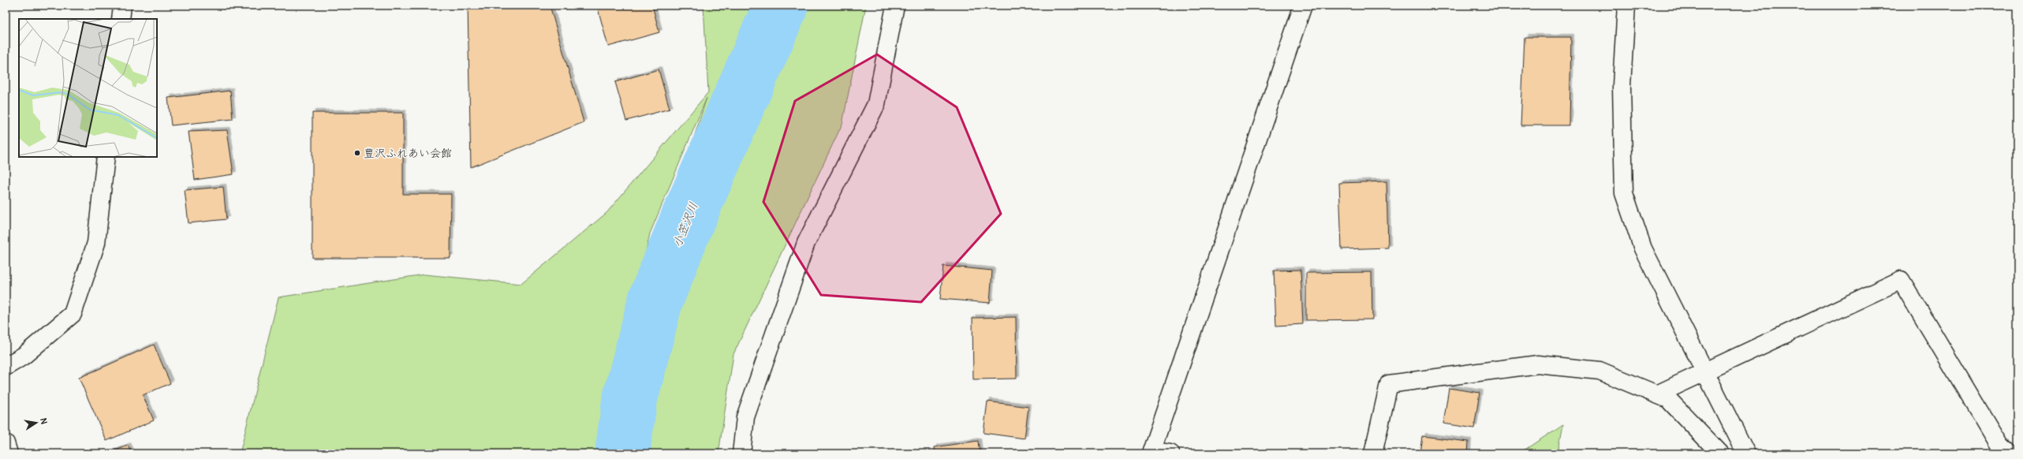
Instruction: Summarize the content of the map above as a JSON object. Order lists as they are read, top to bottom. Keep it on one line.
{"water":["小笠沢川"],"places":["豊沢ふれあい会館"],"north":"right"}
